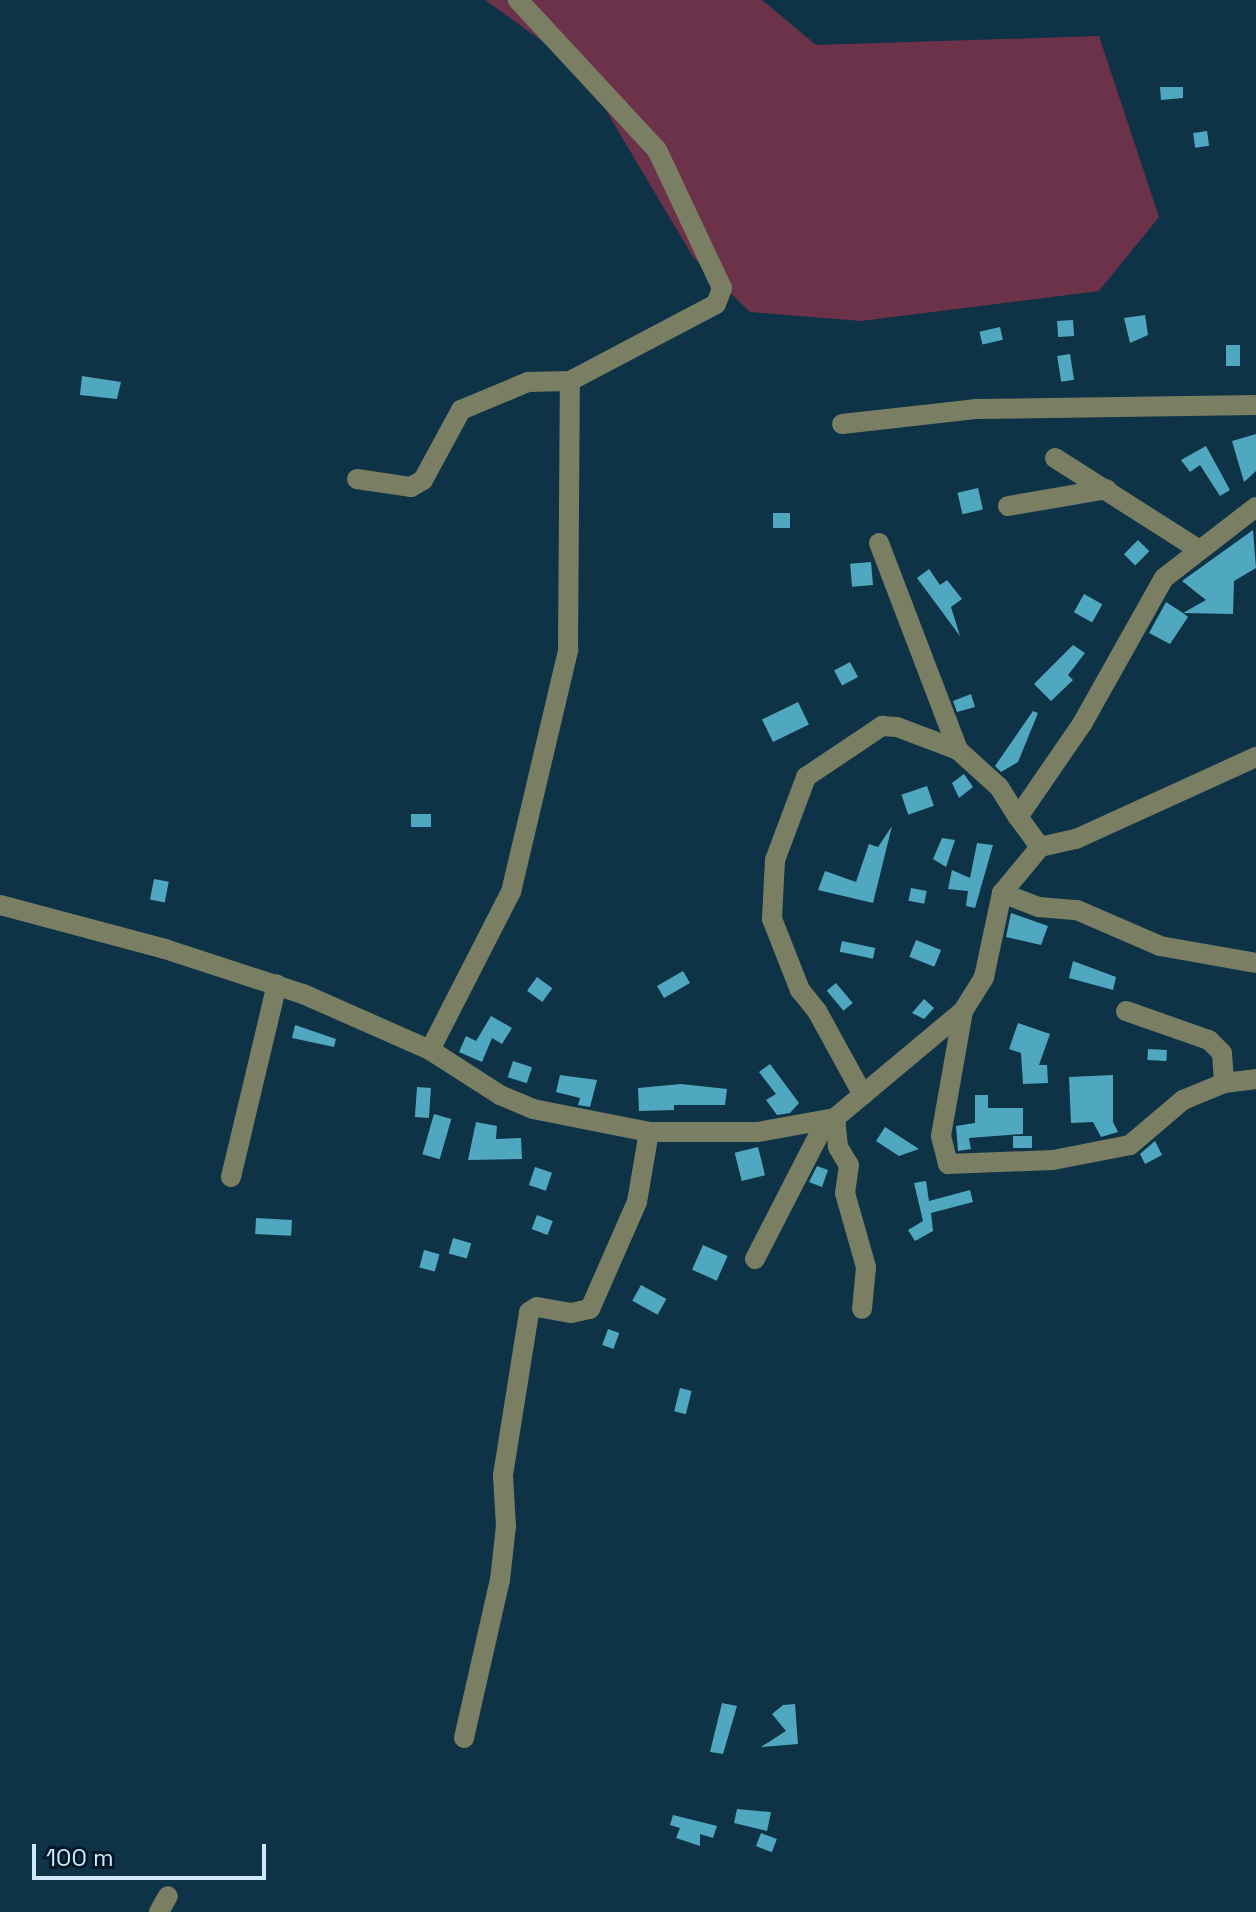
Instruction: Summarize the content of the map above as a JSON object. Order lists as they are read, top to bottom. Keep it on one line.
{"scale_bar":"100 m"}
